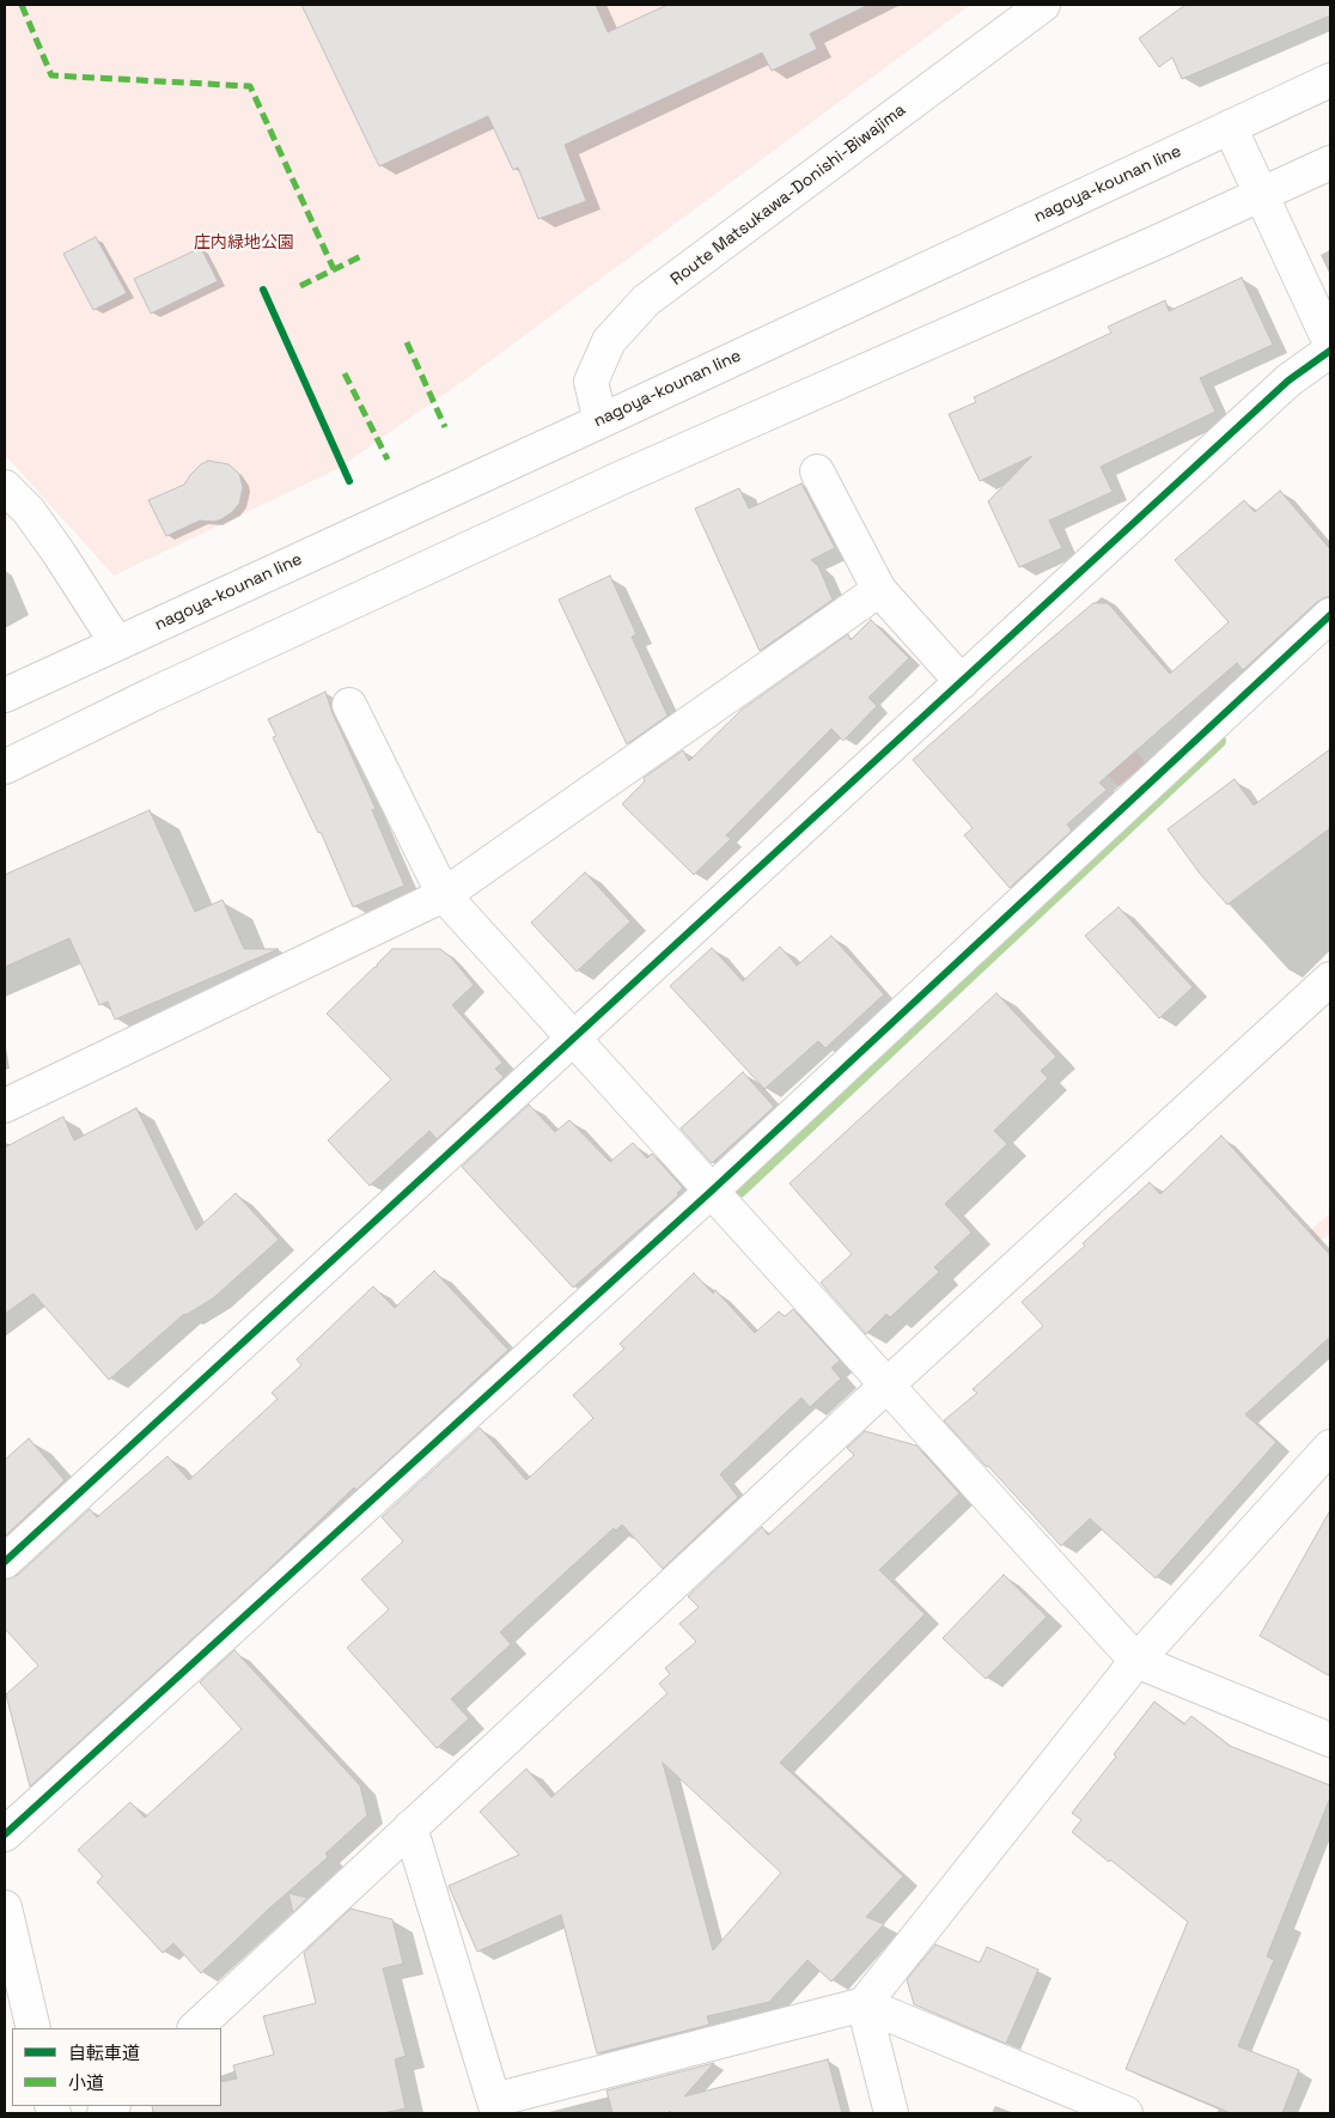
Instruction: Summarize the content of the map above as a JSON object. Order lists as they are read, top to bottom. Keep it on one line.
{"streets":{"street":["nagoya-kounan line","Route Matsukawa-Donishi-Biwajima"]},"crossings":[["nagoya-kounan line","Route Matsukawa-Donishi-Biwajima"]],"parks":["庄内緑地公園"],"legend":["自転車道","小道"]}
